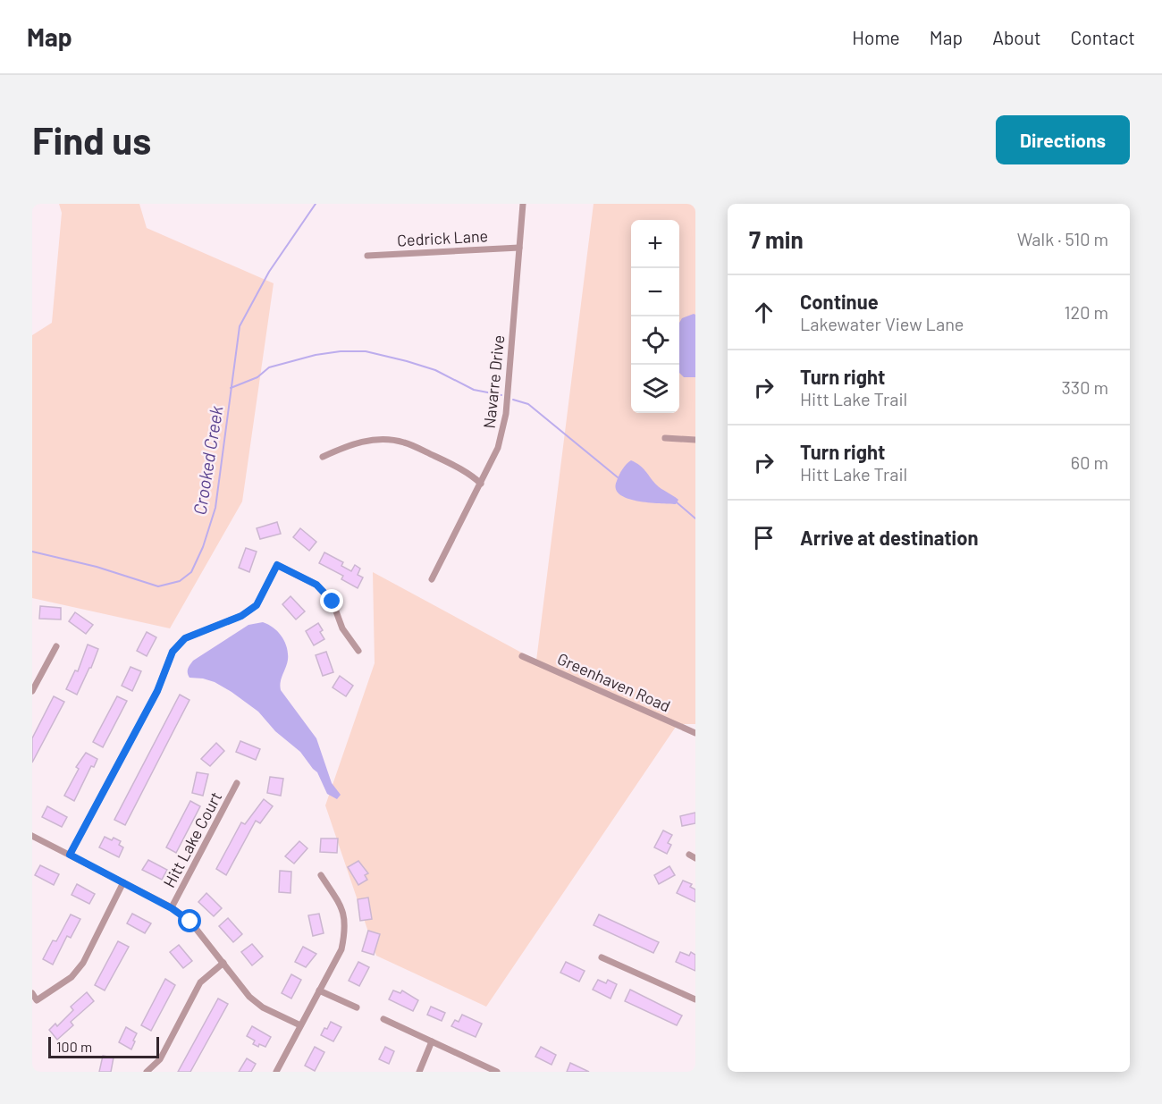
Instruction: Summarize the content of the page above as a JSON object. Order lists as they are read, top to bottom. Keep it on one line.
{"streets":{"street":["Cedrick Lane","Navarre Drive","Greenhaven Road","Hitt Lake Court"]},"crossings":[["Cedrick Lane","Navarre Drive"]],"water":["Crooked Creek"],"scale_bar":"100 m","page":{"header":"Map","nav":["Home","Map","About","Contact"],"buttons":"Directions","title":"Find us","heading":["7 min","Walk · 510 m"],"map_buttons":["+","−"],"list":[["Continue","Lakewater View Lane","120 m"],["Turn right","Hitt Lake Trail","330 m"],["Turn right","Hitt Lake Trail","60 m"],"Arrive at destination"],"scale":"100 m"}}
